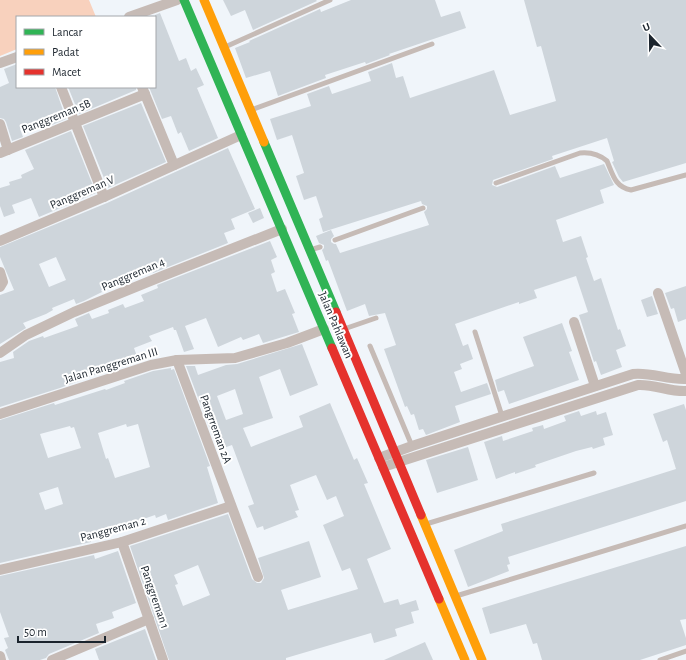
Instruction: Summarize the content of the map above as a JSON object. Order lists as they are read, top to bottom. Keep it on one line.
{"streets":{"main road":["Jalan Pahlawan"],"street":["Panggreman 5B","Panggreman V","Panggreman 4","Jalan Panggreman III","Pangrreman 2A","Panggreman 2","Panggreman 1"]},"crossings":[["Panggreman V","Jalan Pahlawan"],["Panggreman 4","Jalan Pahlawan"],["Jalan Pahlawan","Jalan Panggreman III"],["Jalan Panggreman III","Pangrreman 2A"],["Pangrreman 2A","Panggreman 2"],["Panggreman 2","Panggreman 1"]],"legend":["Lancar","Padat","Macet"],"scale_bar":"50 m","north":"top"}
